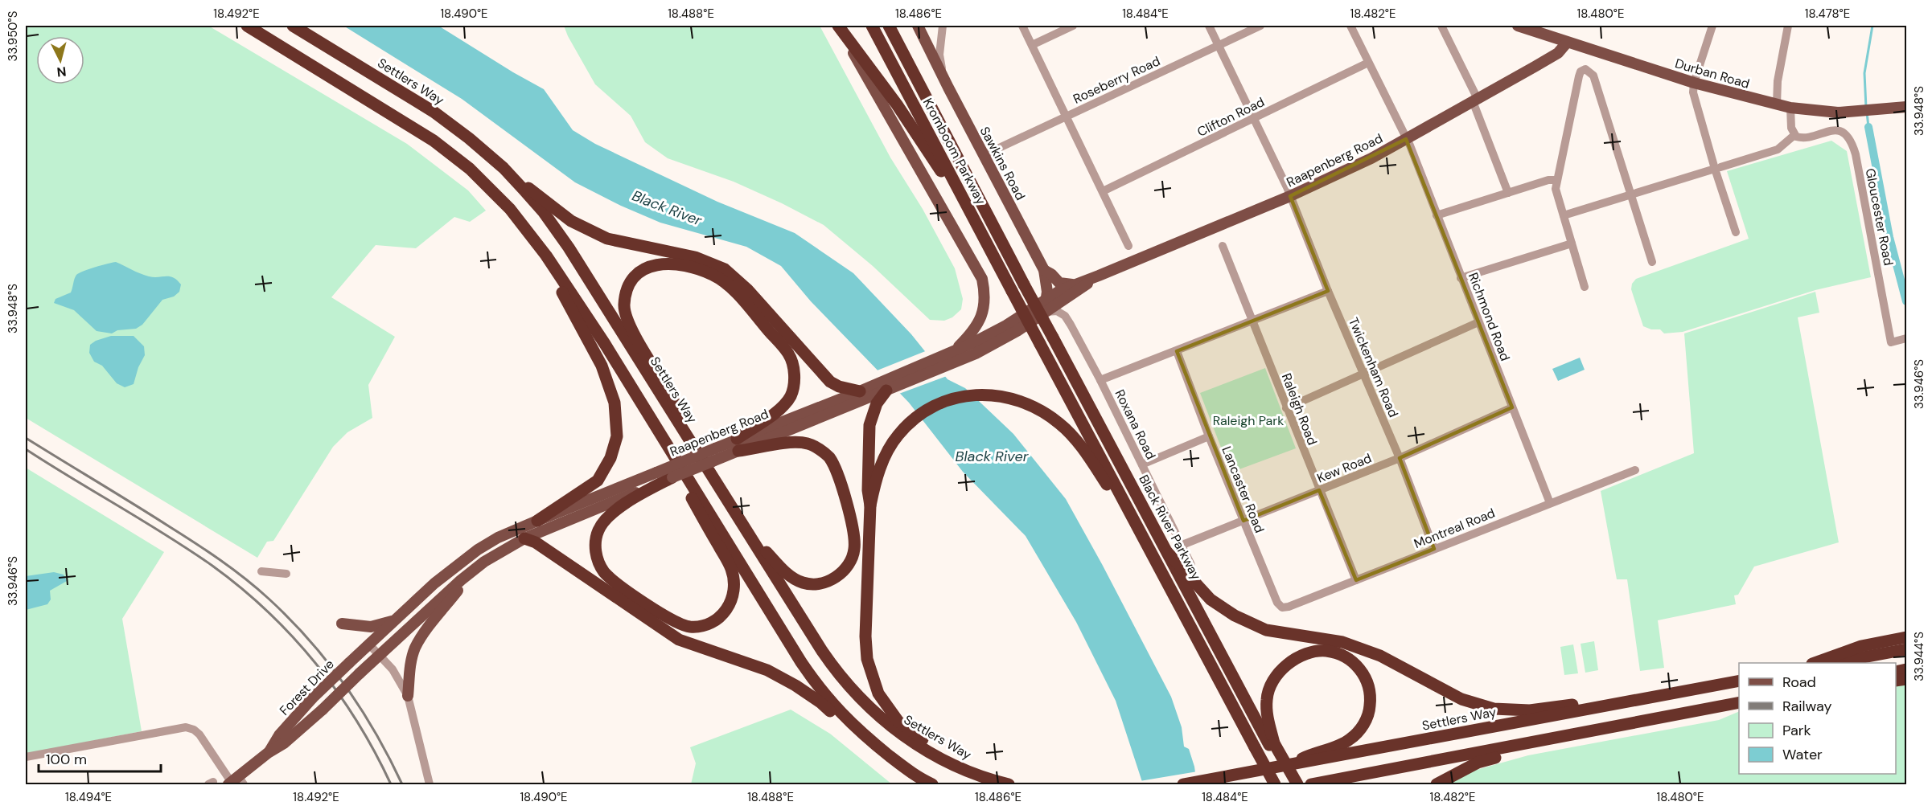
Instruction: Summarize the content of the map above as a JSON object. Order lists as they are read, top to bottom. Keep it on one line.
{"streets":{"highway":["Settlers Way","Kromboom Parkway","Black River Parkway"],"main road":["Durban Road","Raapenberg Road","Sawkins Road","Forest Drive"],"street":["Roseberry Road","Clifton Road","Gloucester Road","Richmond Road","Twickenham Road","Raleigh Road","Roxana Road","Kew Road","Lancaster Road","Montreal Road"]},"crossings":[["Durban Road","Raapenberg Road"],["Roseberry Road","Sawkins Road"],["Roseberry Road","Twickenham Road"],["Clifton Road","Richmond Road"],["Clifton Road","Twickenham Road"],["Kromboom Parkway","Black River Parkway"],["Raapenberg Road","Sawkins Road"],["Raapenberg Road","Richmond Road"],["Raapenberg Road","Twickenham Road"],["Raapenberg Road","Roxana Road"],["Raapenberg Road","Forest Drive"],["Sawkins Road","Roxana Road"],["Richmond Road","Kew Road"],["Richmond Road","Montreal Road"],["Twickenham Road","Kew Road"],["Twickenham Road","Montreal Road"],["Raleigh Road","Kew Road"],["Raleigh Road","Montreal Road"],["Roxana Road","Kew Road"],["Kew Road","Lancaster Road"],["Lancaster Road","Montreal Road"]],"water":["Black River"],"parks":["Raleigh Park"],"legend":["Road","Railway","Park","Water"],"scale_bar":"100 m","north":"bottom","coordinates":["18.492°E","18.490°E","18.488°E","18.486°E","18.484°E","18.482°E","18.480°E","18.478°E","33.950°S","33.948°S","33.946°S","33.944°S","18.494°E"]}
